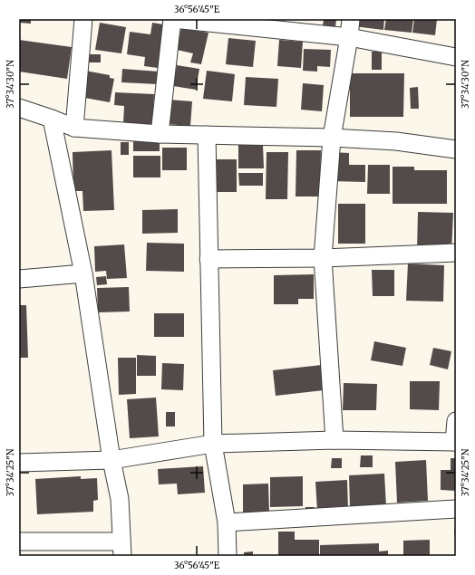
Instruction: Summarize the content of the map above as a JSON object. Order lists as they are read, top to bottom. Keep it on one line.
{"coordinates":["36°56'45\"E","37°34'30\"N","37°34'25\"N"]}
